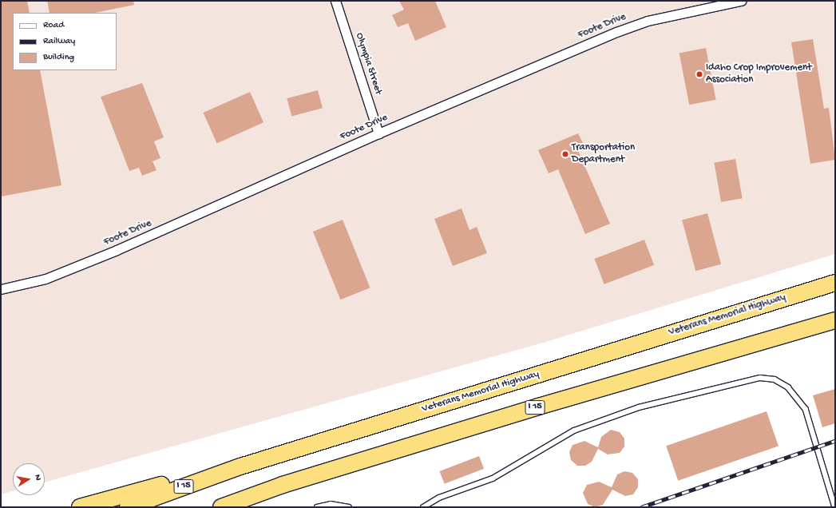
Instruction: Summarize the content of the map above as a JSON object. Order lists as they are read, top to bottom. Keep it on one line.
{"streets":{"highway":["Veterans Memorial Highway","I 15"],"street":["Foote Drive","Olympia Street"]},"crossings":[["Foote Drive","Olympia Street"]],"places":["Idaho Crop Improvement Association","Transportation Department"],"legend":["Road","Railway","Building"],"north":"right"}
